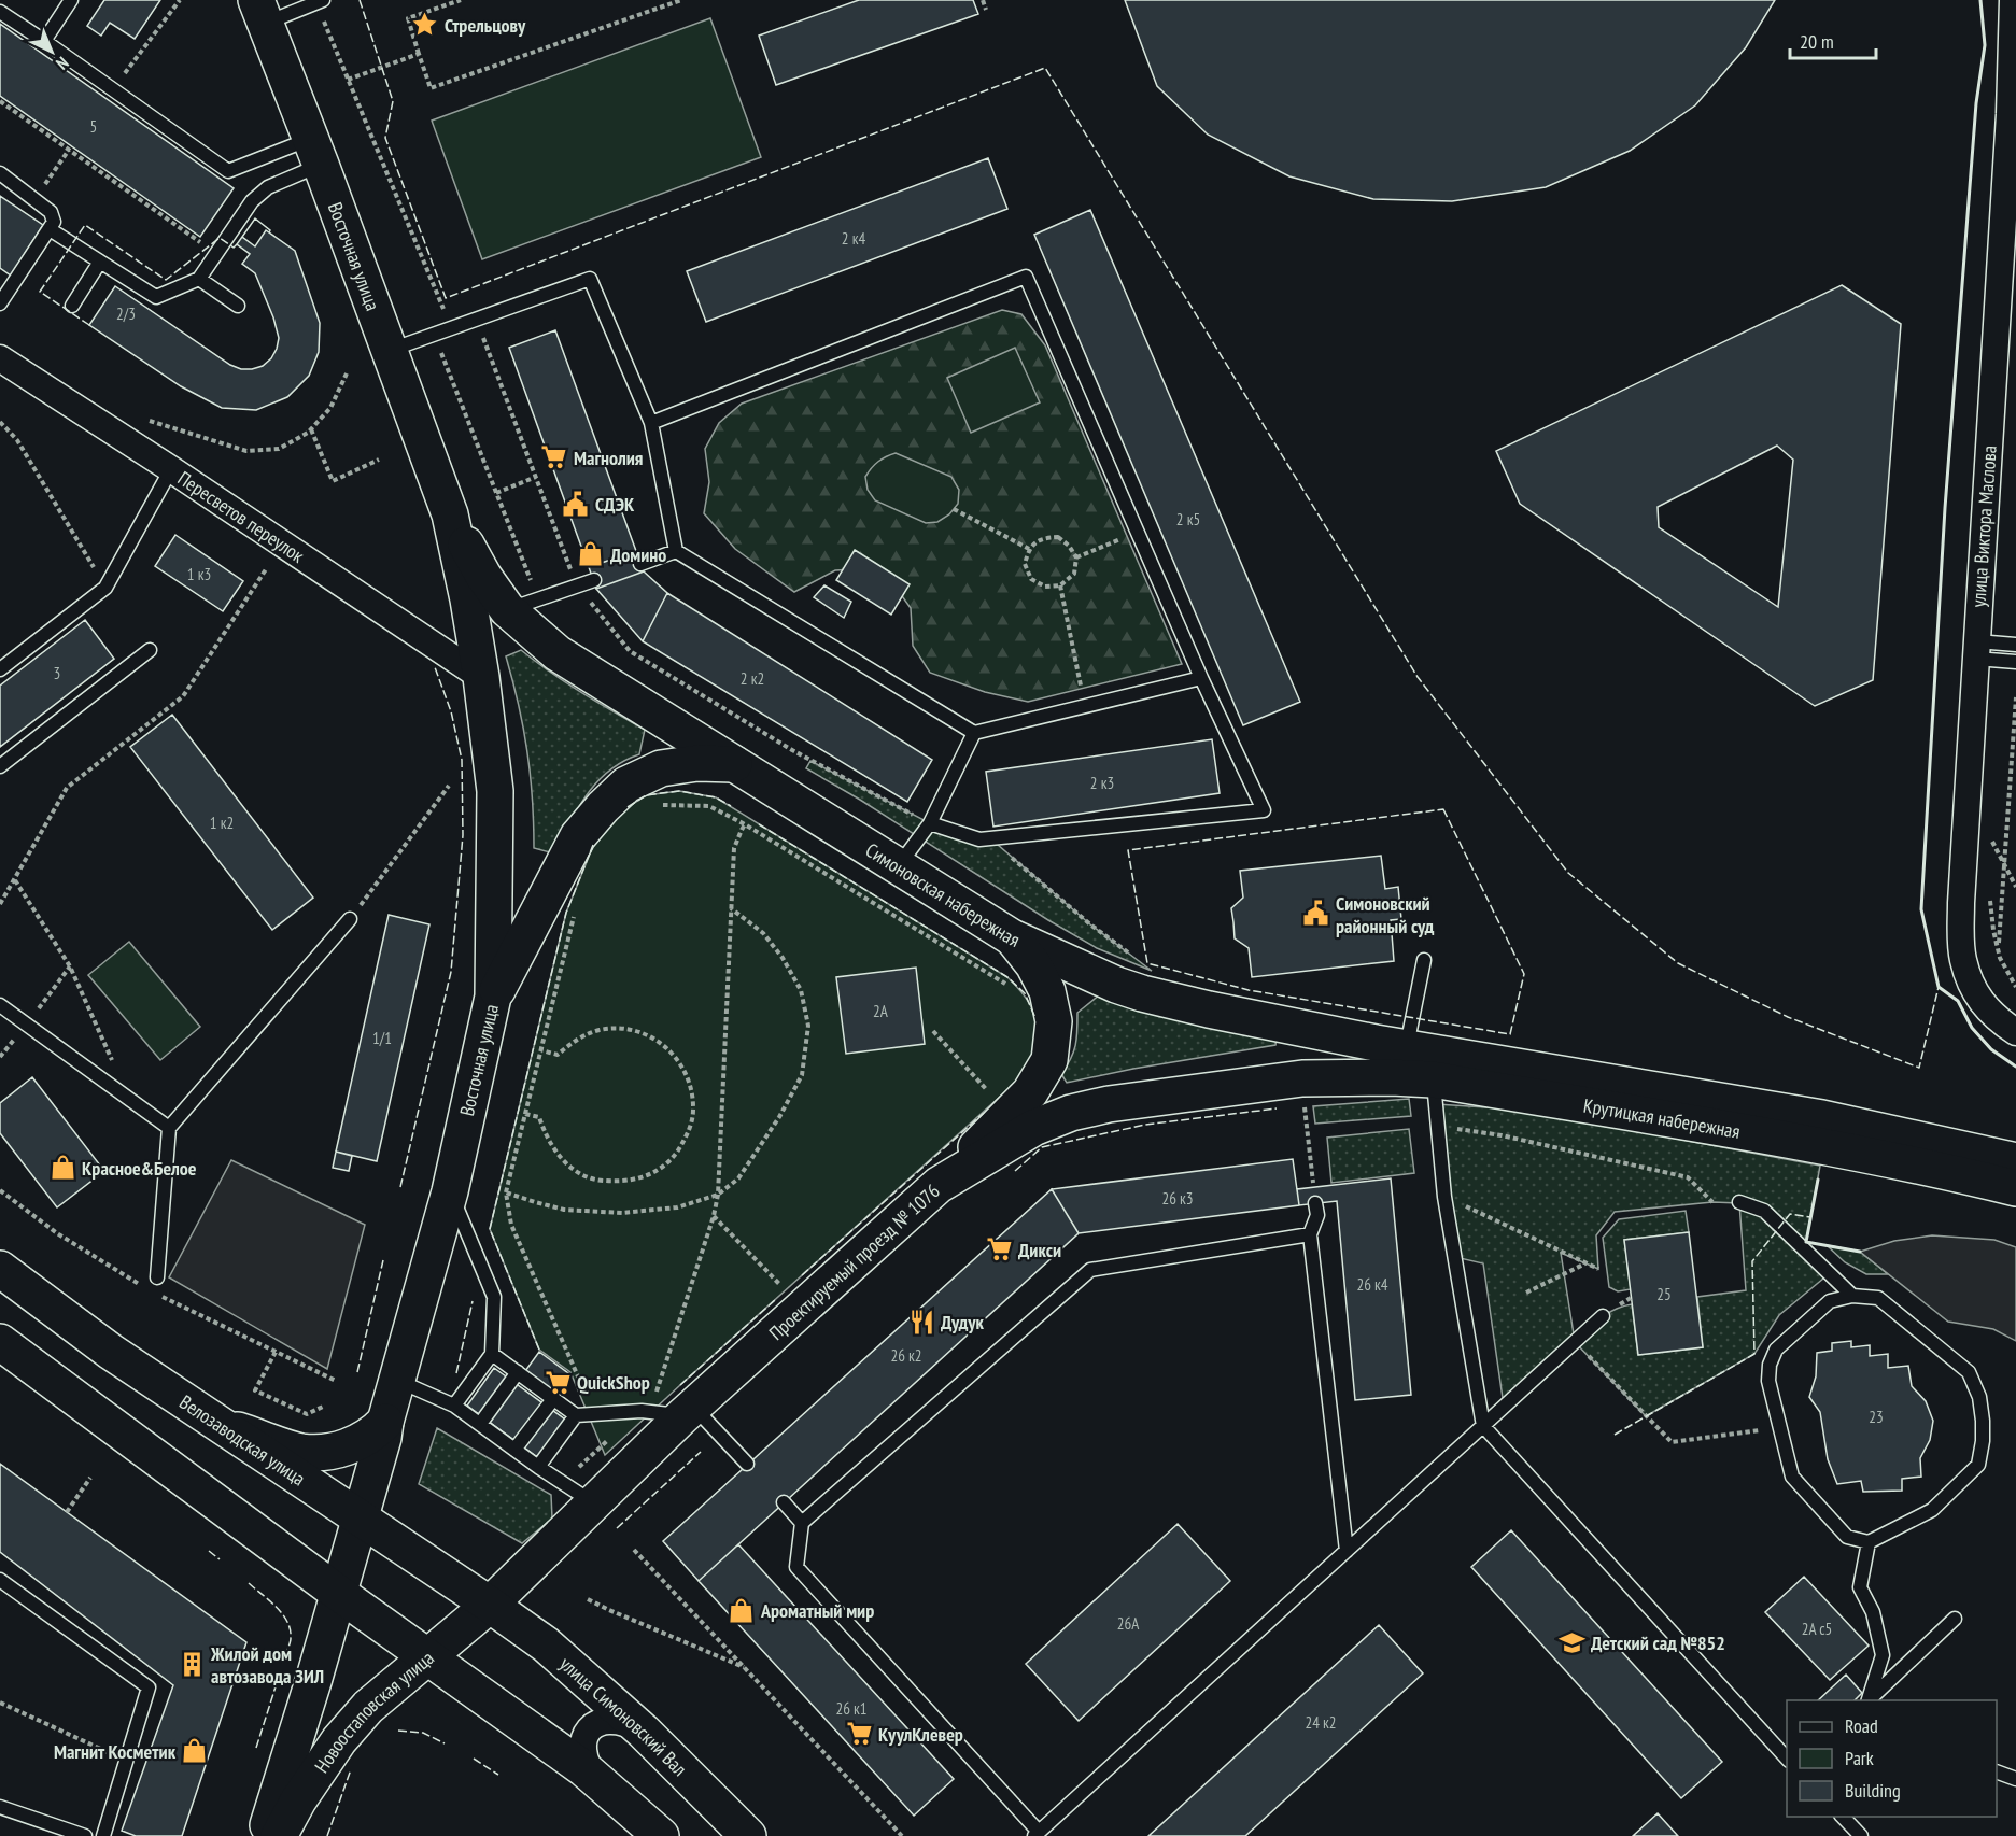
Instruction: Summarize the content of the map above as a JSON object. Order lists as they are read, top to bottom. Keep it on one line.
{"streets":{"main road":["Восточная улица","Симоновская набережная","Крутицкая набережная","Проектируемый проезд № 1076","Велозаводская улица","Новоостаповская улица","улица Симоновский Вал"],"street":["Пересветов переулок","улица Виктора Маслова"]},"crossings":[["Восточная улица","Пересветов переулок"],["Восточная улица","Симоновская набережная"],["Восточная улица","Велозаводская улица"],["Восточная улица","Новоостаповская улица"],["Симоновская набережная","Крутицкая набережная"],["Крутицкая набережная","Проектируемый проезд № 1076"],["Проектируемый проезд № 1076","Велозаводская улица"],["Проектируемый проезд № 1076","Новоостаповская улица"],["Проектируемый проезд № 1076","улица Симоновский Вал"],["Велозаводская улица","Новоостаповская улица"],["Велозаводская улица","улица Симоновский Вал"],["Новоостаповская улица","улица Симоновский Вал"]],"places":{"place":["Стрельцову"],"supermarket":["Магнолия","Дикси","QuickShop","КуулКлевер"],"public building":["СДЭК","Симоновский районный суд"],"shop":["Домино","Красное&Белое","Ароматный мир","Магнит Косметик"],"restaurant":["Дудук"],"school or university":["Детский сад №852"],"building":["Жилой дом автозавода ЗИЛ"]},"house_numbers":["5","2 к4","2/3","2 к5","1 к3","3","2 к2","2 к3","1 к2","2А","1/1","26 к3","26 к4","25","26 к2","23","26А","2А с5","26 к1","24 к2"],"legend":["Road","Park","Building"],"scale_bar":"20 m","north":"bottom right"}
